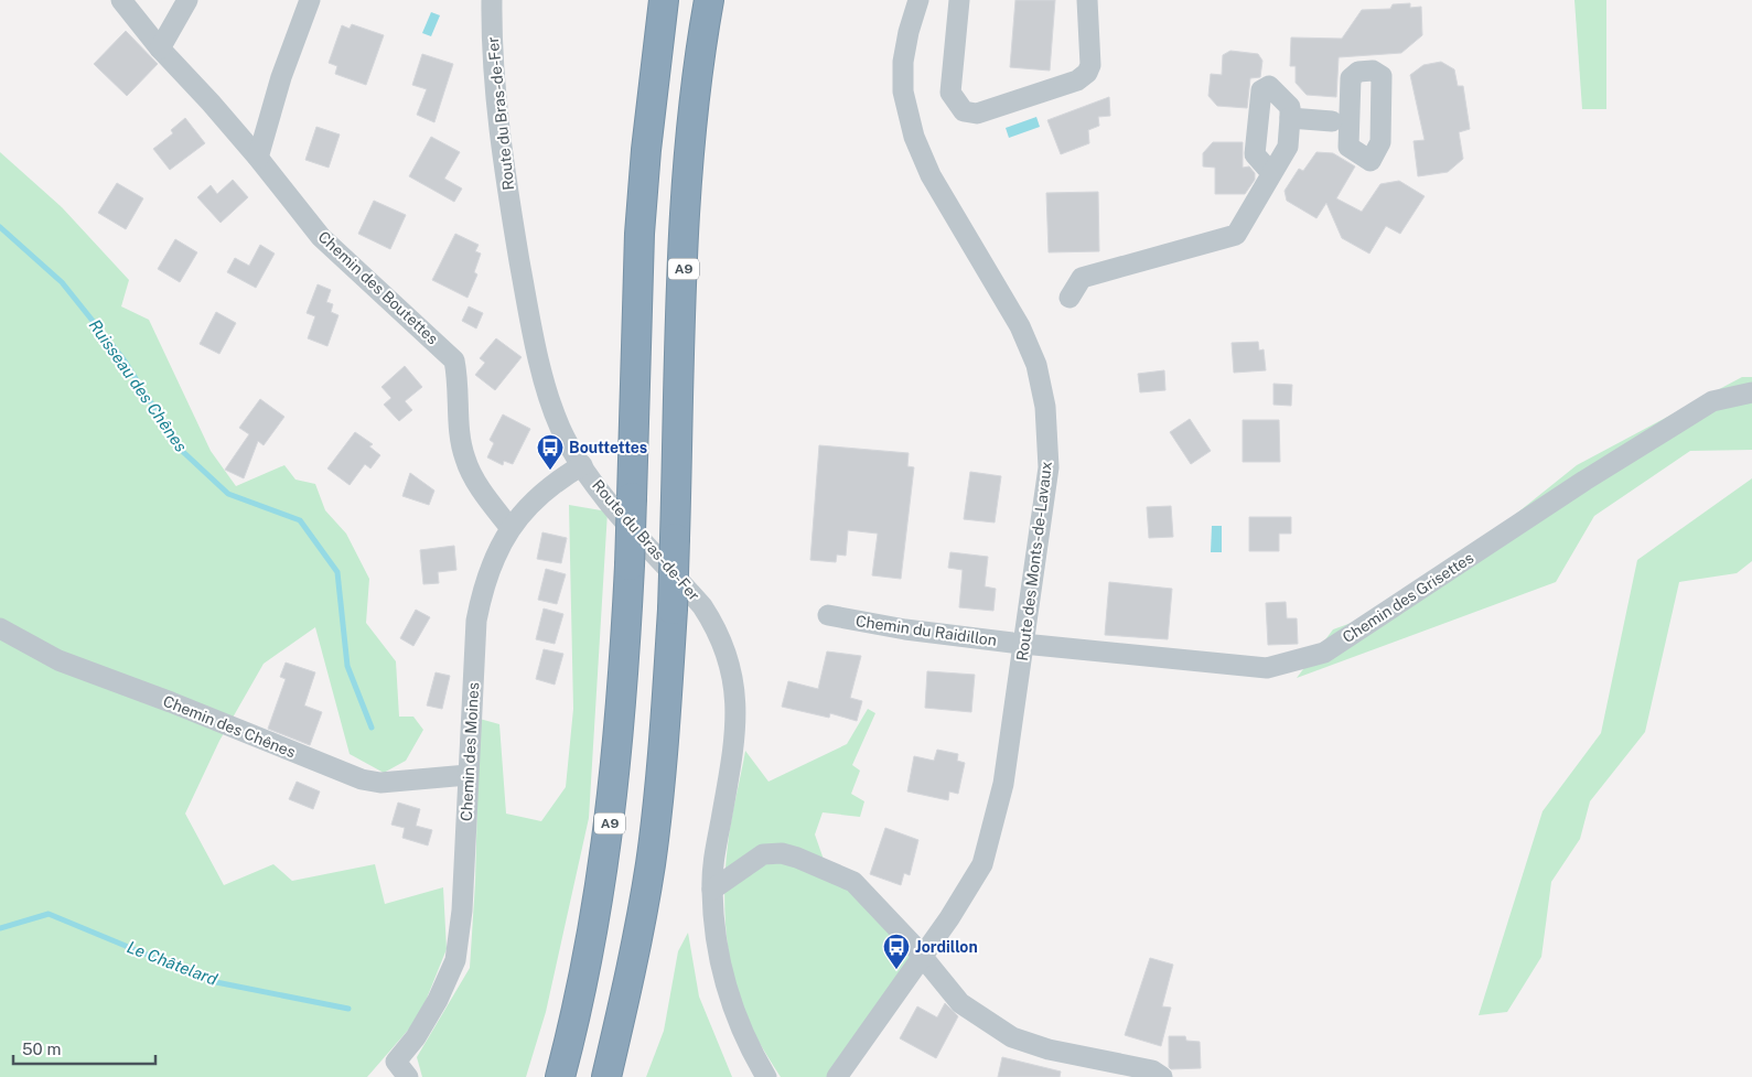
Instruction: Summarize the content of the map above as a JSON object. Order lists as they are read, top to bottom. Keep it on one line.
{"streets":{"highway":["A9"],"street":["Route du Bras-de-Fer","Chemin des Boutettes","Route des Monts-de-Lavaux","Chemin des Grisettes","Chemin du Raidillon","Chemin des Chênes","Chemin des Moines"]},"crossings":[["Route du Bras-de-Fer","Chemin des Moines"],["Chemin des Boutettes","Chemin des Moines"],["Route des Monts-de-Lavaux","Chemin des Grisettes"],["Route des Monts-de-Lavaux","Chemin du Raidillon"],["Chemin des Grisettes","Chemin du Raidillon"],["Chemin des Chênes","Chemin des Moines"]],"water":["Ruisseau des Chênes","Le Châtelard"],"places":{"bus stop":["Bouttettes","Jordillon"]},"scale_bar":"50 m"}
